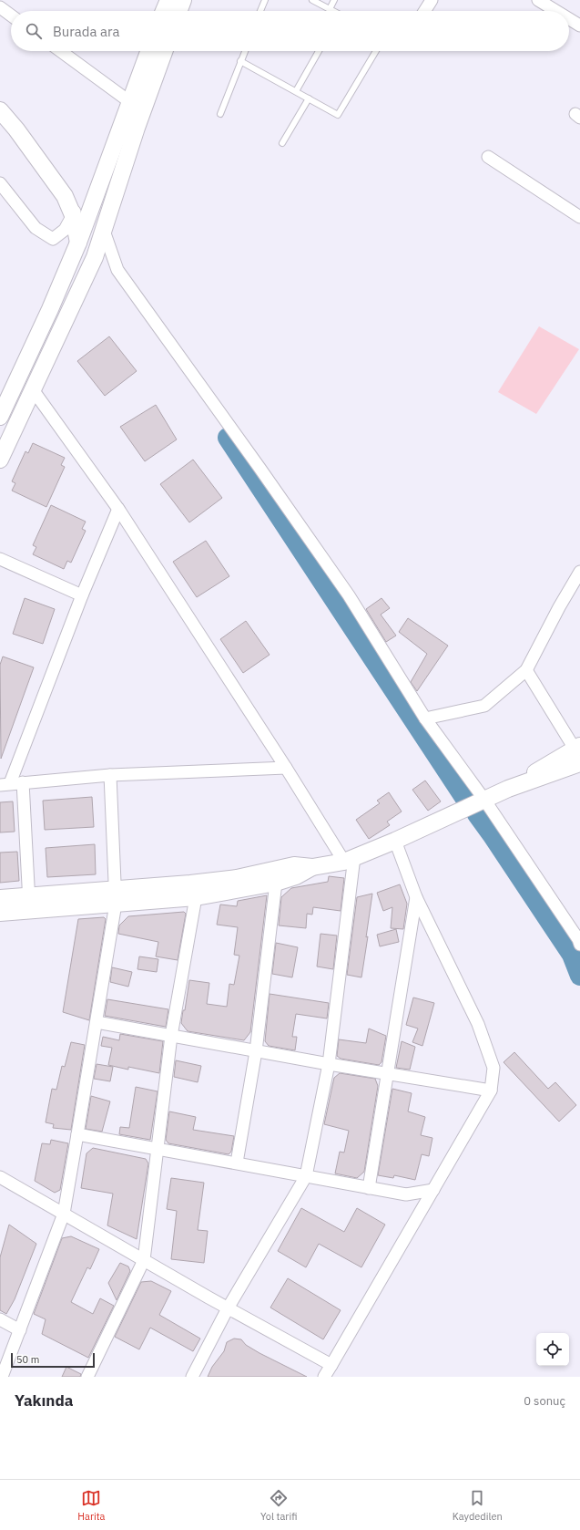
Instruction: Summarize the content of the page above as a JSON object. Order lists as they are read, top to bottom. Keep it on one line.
{"scale_bar":"50 m","page":{"search":"Burada ara","scale":"50 m","heading":["Yakında","0 sonuç"],"nav":["Harita","Yol tarifi","Kaydedilen"]}}
